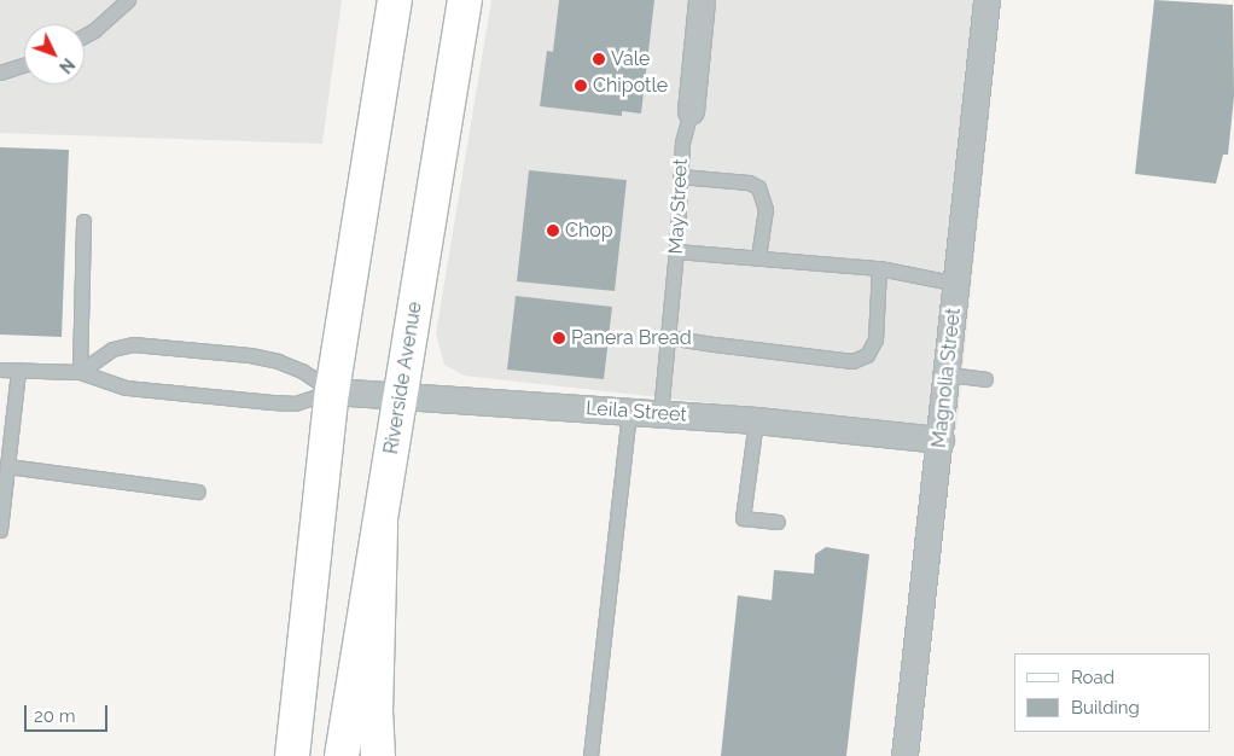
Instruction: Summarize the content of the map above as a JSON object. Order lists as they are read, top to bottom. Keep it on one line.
{"streets":{"main road":["Riverside Avenue"],"street":["May Street","Magnolia Street","Leila Street"]},"crossings":[["May Street","Leila Street"],["Riverside Avenue","Leila Street"],["Magnolia Street","Leila Street"]],"places":["Vale","Chipotle","Chop","Panera Bread"],"legend":["Road","Building"],"scale_bar":"20 m","north":"bottom right"}
